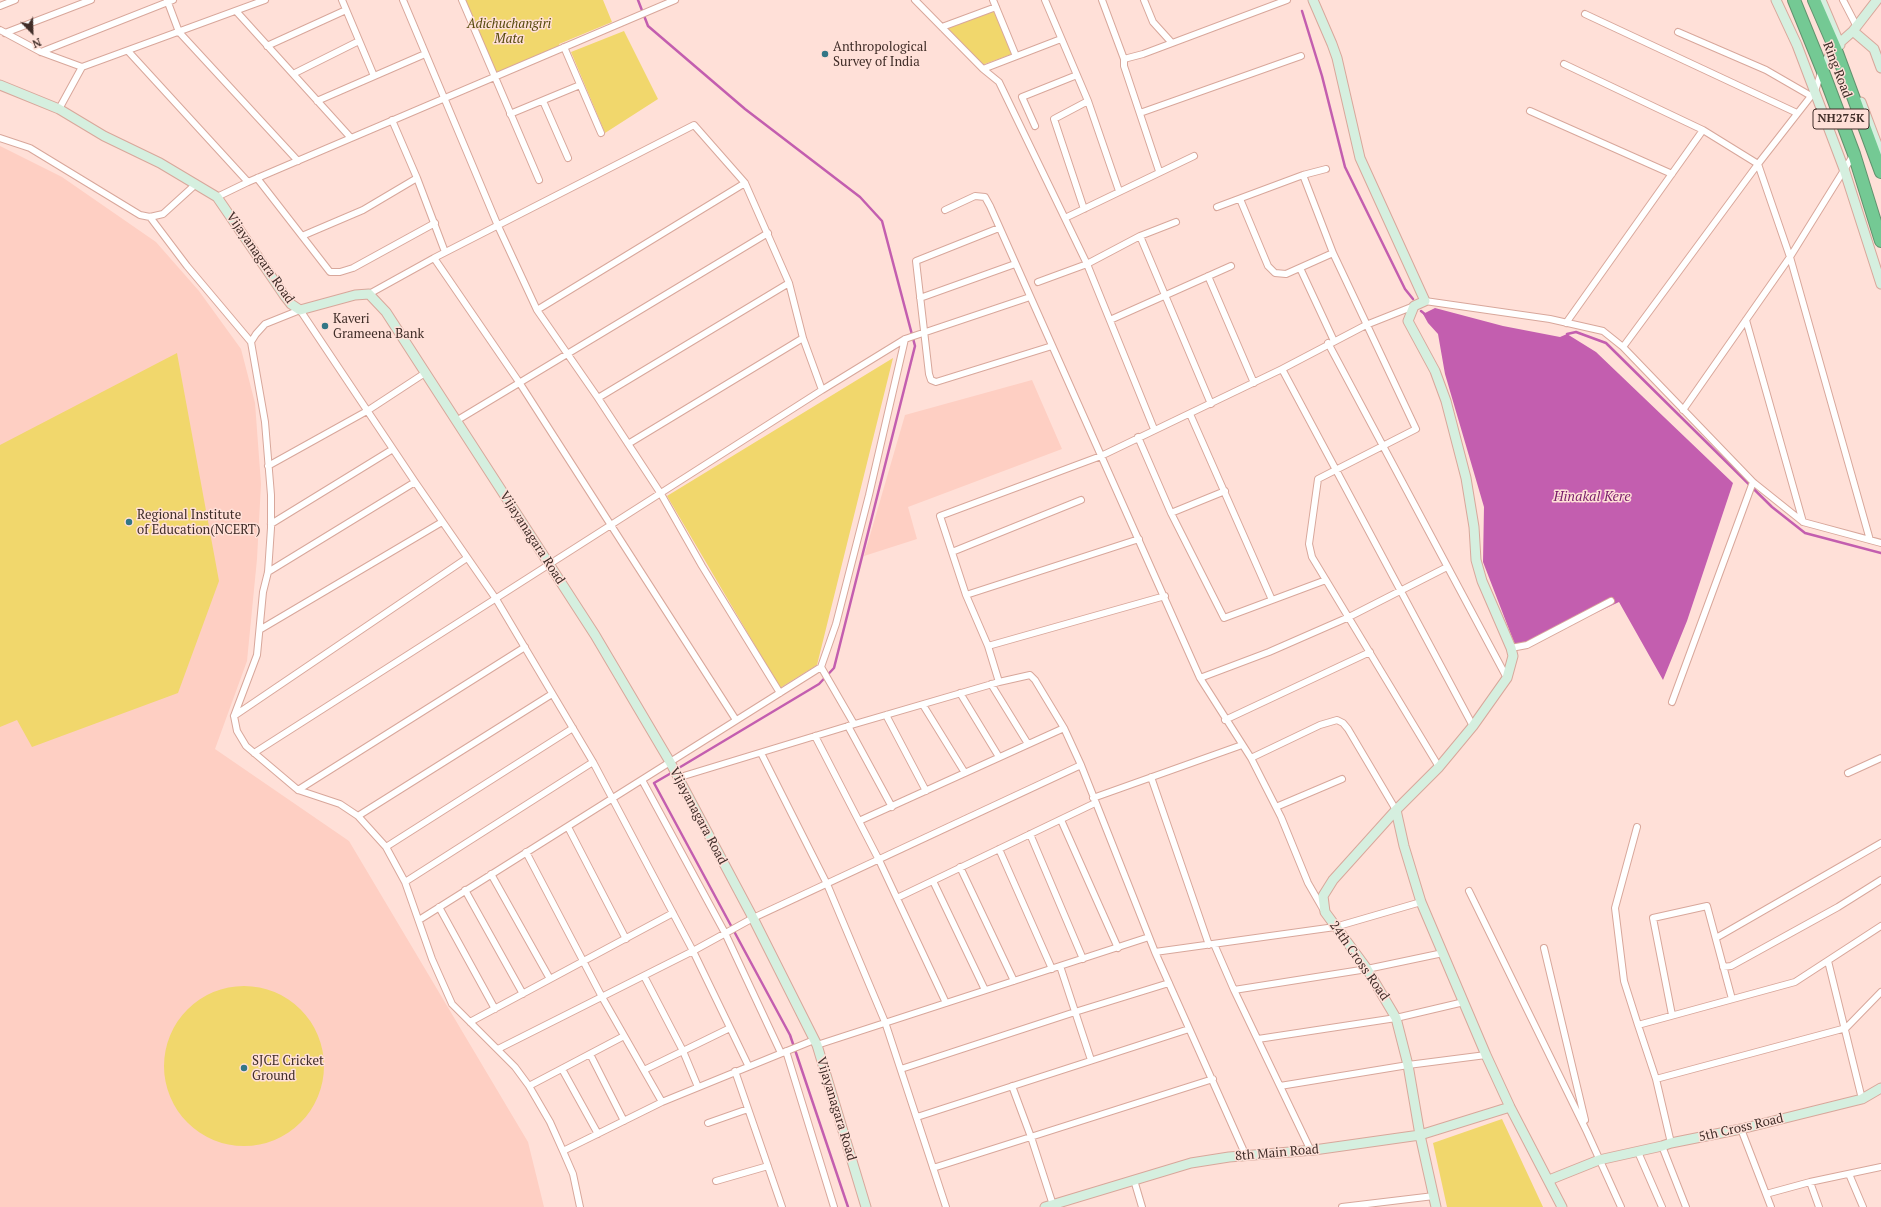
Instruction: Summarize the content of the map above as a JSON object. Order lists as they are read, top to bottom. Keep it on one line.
{"streets":{"highway":["Ring Road","NH275K"],"street":["Vijayanagara Road","24th Cross Road","5th Cross Road","8th Main Road"]},"crossings":[["24th Cross Road","8th Main Road"]],"water":["Hinakal Kere"],"parks":["Adichuchangiri Mata"],"places":["Anthropological Survey of India","Kaveri Grameena Bank","Regional Institute of Education(NCERT)","SJCE Cricket Ground"],"north":"bottom right"}
